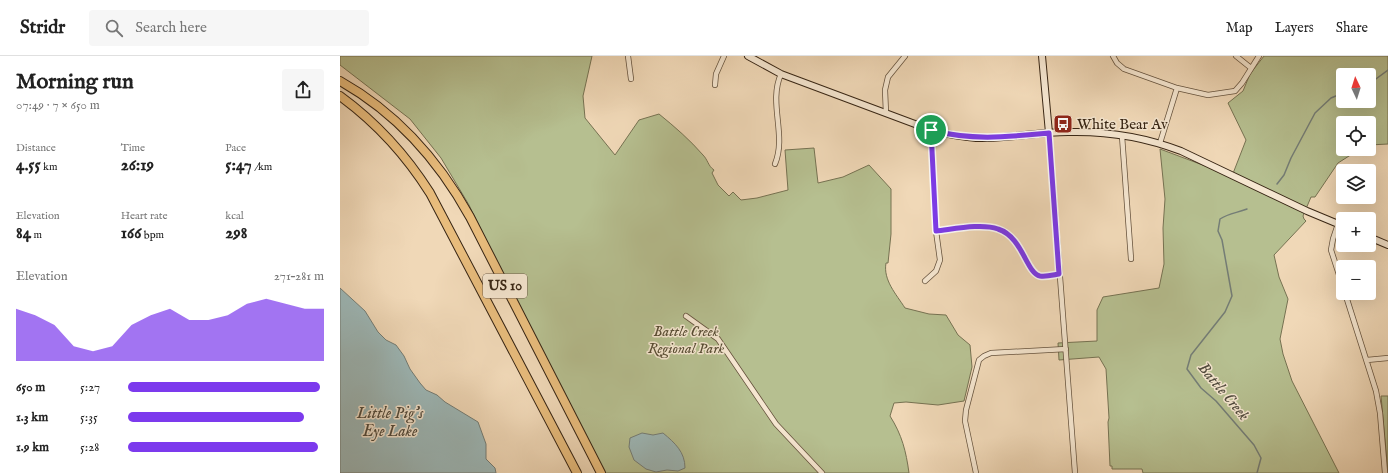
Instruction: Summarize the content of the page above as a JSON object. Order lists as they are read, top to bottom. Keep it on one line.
{"streets":{"highway":["US 10"]},"water":["Battle Creek","Little Pig's Eye Lake"],"parks":["Battle Creek Regional Park"],"places":{"bus stop":["White Bear Av"]},"north":"top","page":{"header":"Stridr","search":"Search here","nav":["Map","Layers","Share"],"heading":["Morning run","07:49 · 7 × 650 m"],"map_buttons":["+","−"],"stats":[["Distance","4.55 km"],["Time","26:19"],["Pace","5:47 /km"],["Elevation","84 m"],["Heart rate","166 bpm"],["kcal","298"]],"chart":["Elevation","271–281 m"],"list":[{"name":"650 m","note":"5:27"},{"name":"1.3 km","note":"5:35"},{"name":"1.9 km","note":"5:28"}]}}
